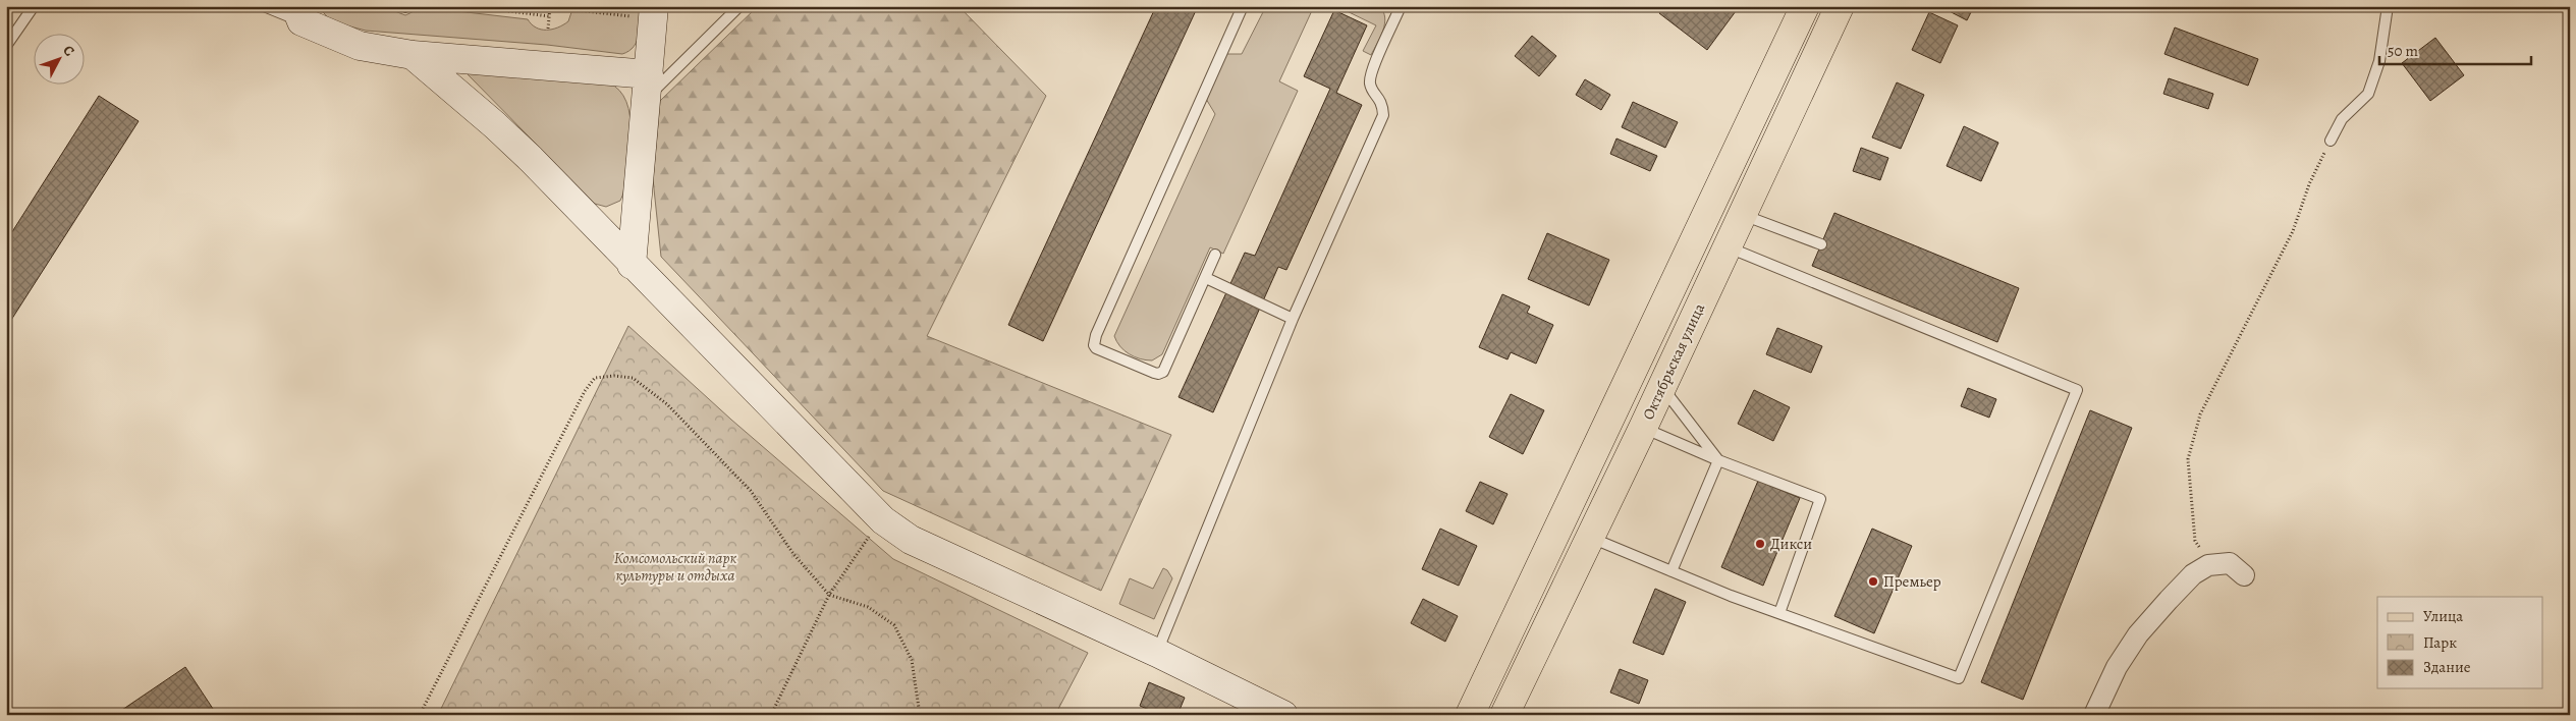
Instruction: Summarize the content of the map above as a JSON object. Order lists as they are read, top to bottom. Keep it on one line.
{"streets":{"main road":["Октябрьская улица"]},"parks":["Комсомольский парк культуры и отдыха"],"places":["Дикси","Премьер"],"legend":["Улица","Парк","Здание"],"scale_bar":"50 m","north":"top right"}
